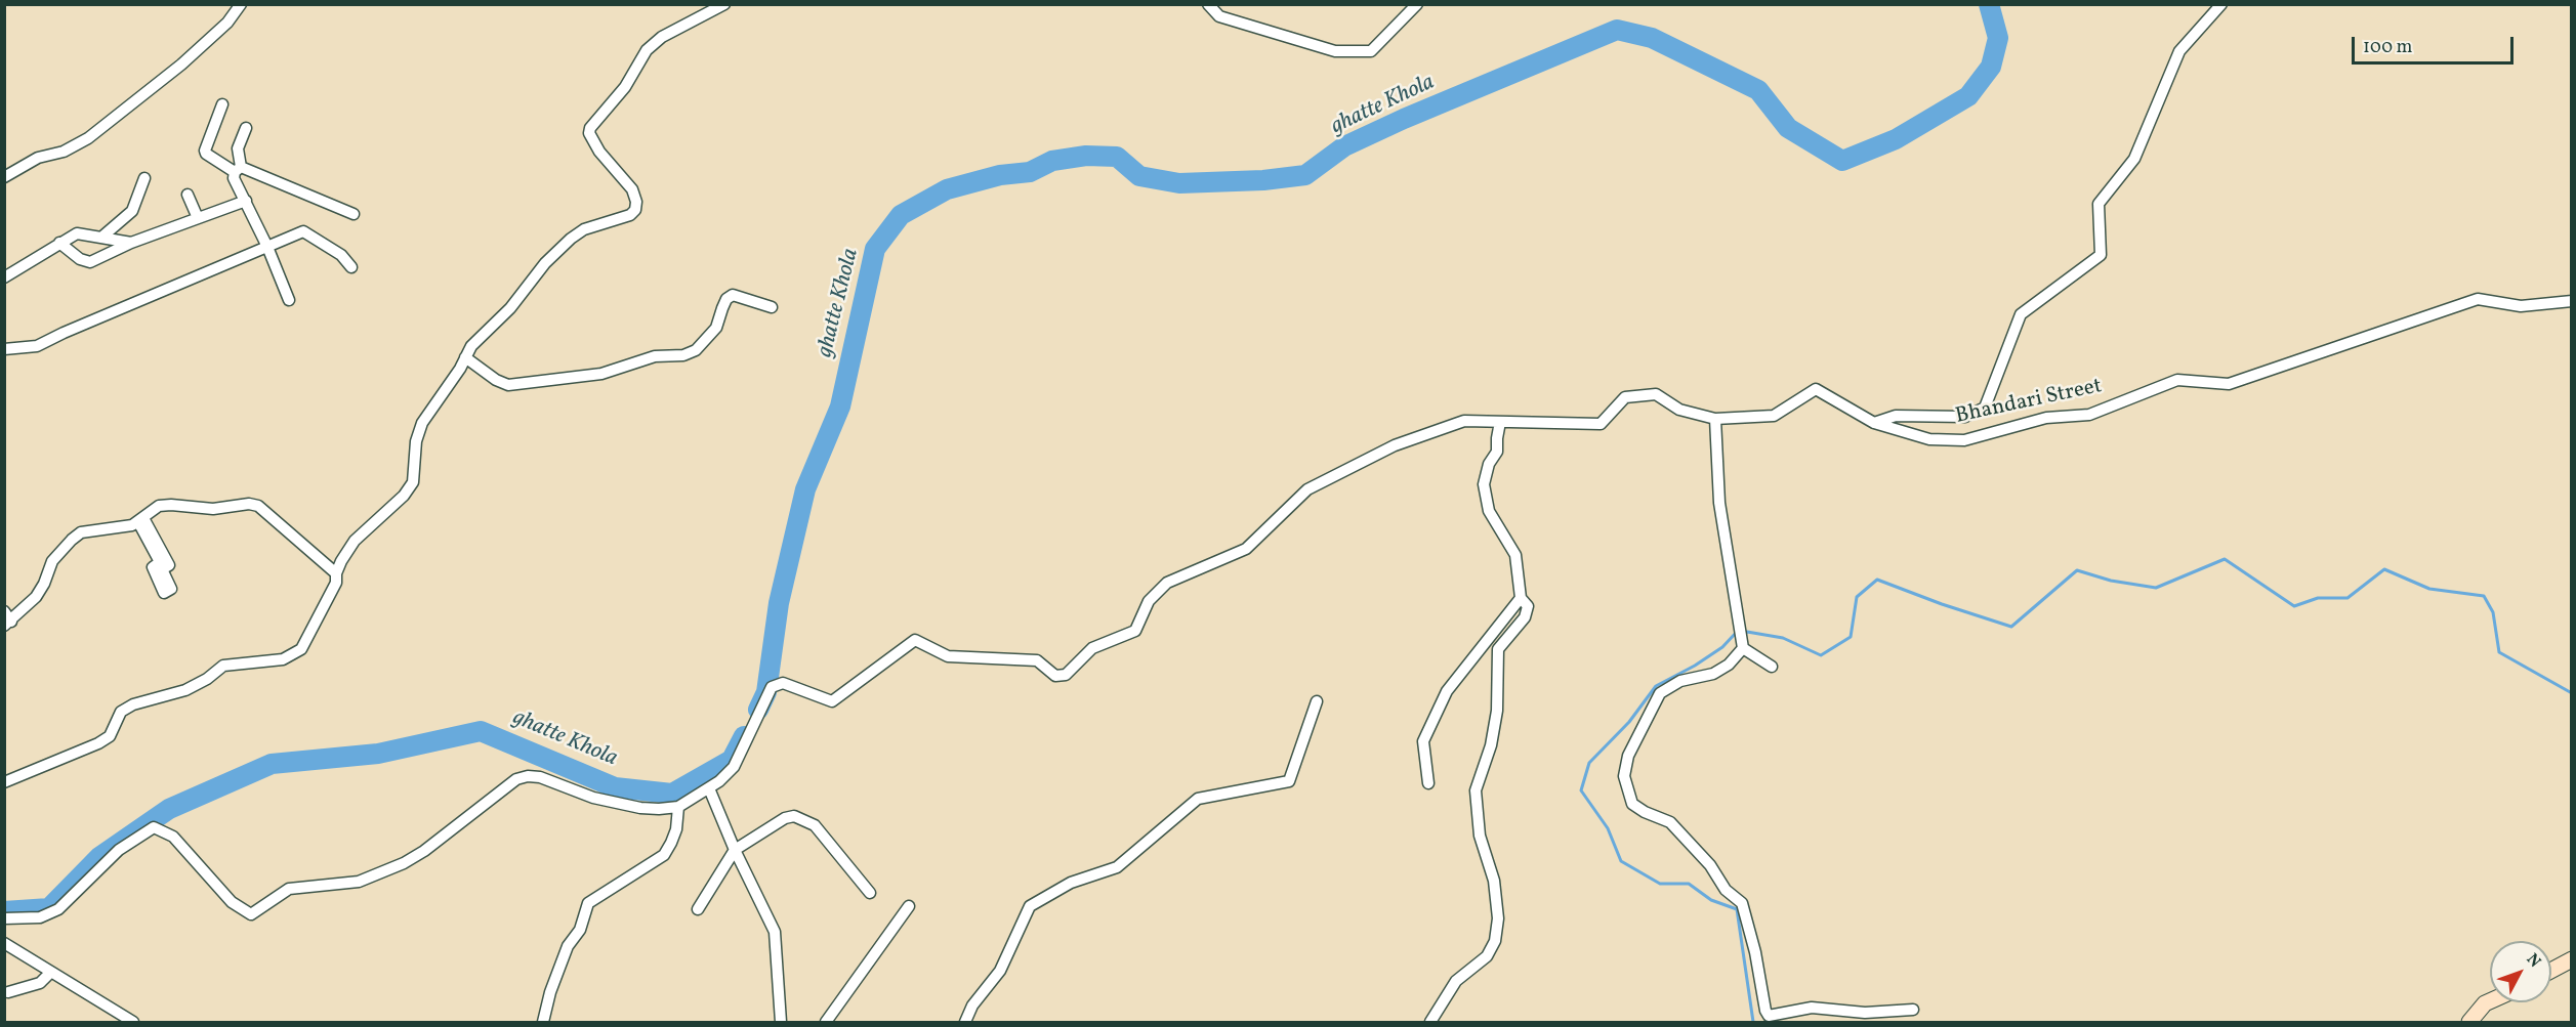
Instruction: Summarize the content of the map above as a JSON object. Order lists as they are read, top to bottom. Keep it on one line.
{"streets":{"street":["Bhandari Street"]},"water":["ghatte Khola"],"scale_bar":"100 m","north":"top right"}
